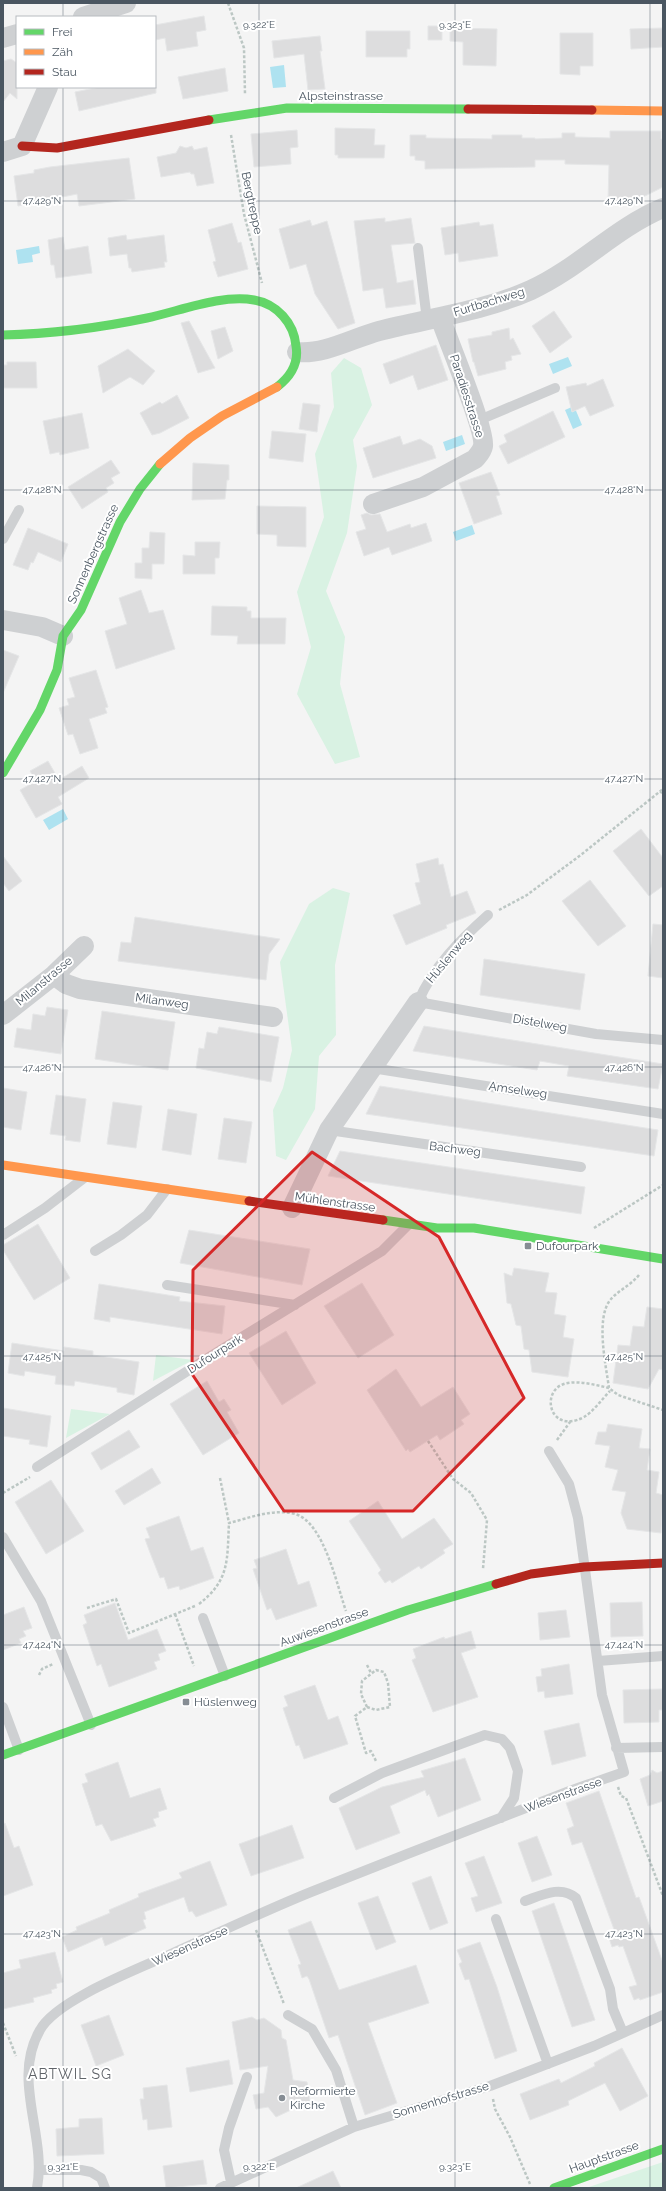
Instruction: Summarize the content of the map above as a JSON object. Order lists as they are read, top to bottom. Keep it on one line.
{"streets":{"street":["Alpsteinstrasse","Furtbachweg","Paradiesstrasse","Sonnenbergstrasse","Hüslenweg","Milanstrasse","Milanweg","Mühlenstrasse","Auwiesenstrasse","Hauptstrasse"],"lane":["Distelweg","Amselweg","Bachweg","Dufourpark","Wiesenstrasse","Sonnenhofstrasse"],"path":["Bergtreppe"]},"crossings":[["Alpsteinstrasse","Bergtreppe"],["Furtbachweg","Paradiesstrasse"],["Furtbachweg","Sonnenbergstrasse"],["Hüslenweg","Distelweg"],["Hüslenweg","Amselweg"],["Hüslenweg","Bachweg"],["Hüslenweg","Mühlenstrasse"],["Milanstrasse","Milanweg"],["Mühlenstrasse","Dufourpark"]],"districts":["ABTWIL SG"],"places":{"transit":["Dufourpark","Hüslenweg"],"other":["Reformierte Kirche"]},"legend":["Frei","Zäh","Stau"],"coordinates":["9.322°E","9.323°E","47.429°N","47.428°N","47.427°N","47.426°N","47.425°N","47.424°N","47.423°N","9.321°E"]}
